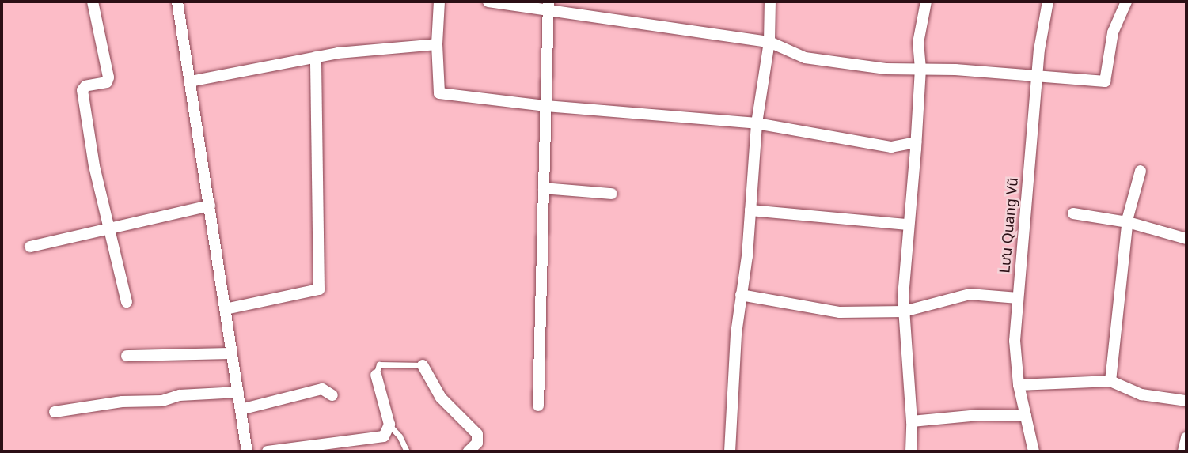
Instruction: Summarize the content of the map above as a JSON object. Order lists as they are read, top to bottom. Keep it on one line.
{"streets":{"street":["Lưu Quang Vũ"]}}
